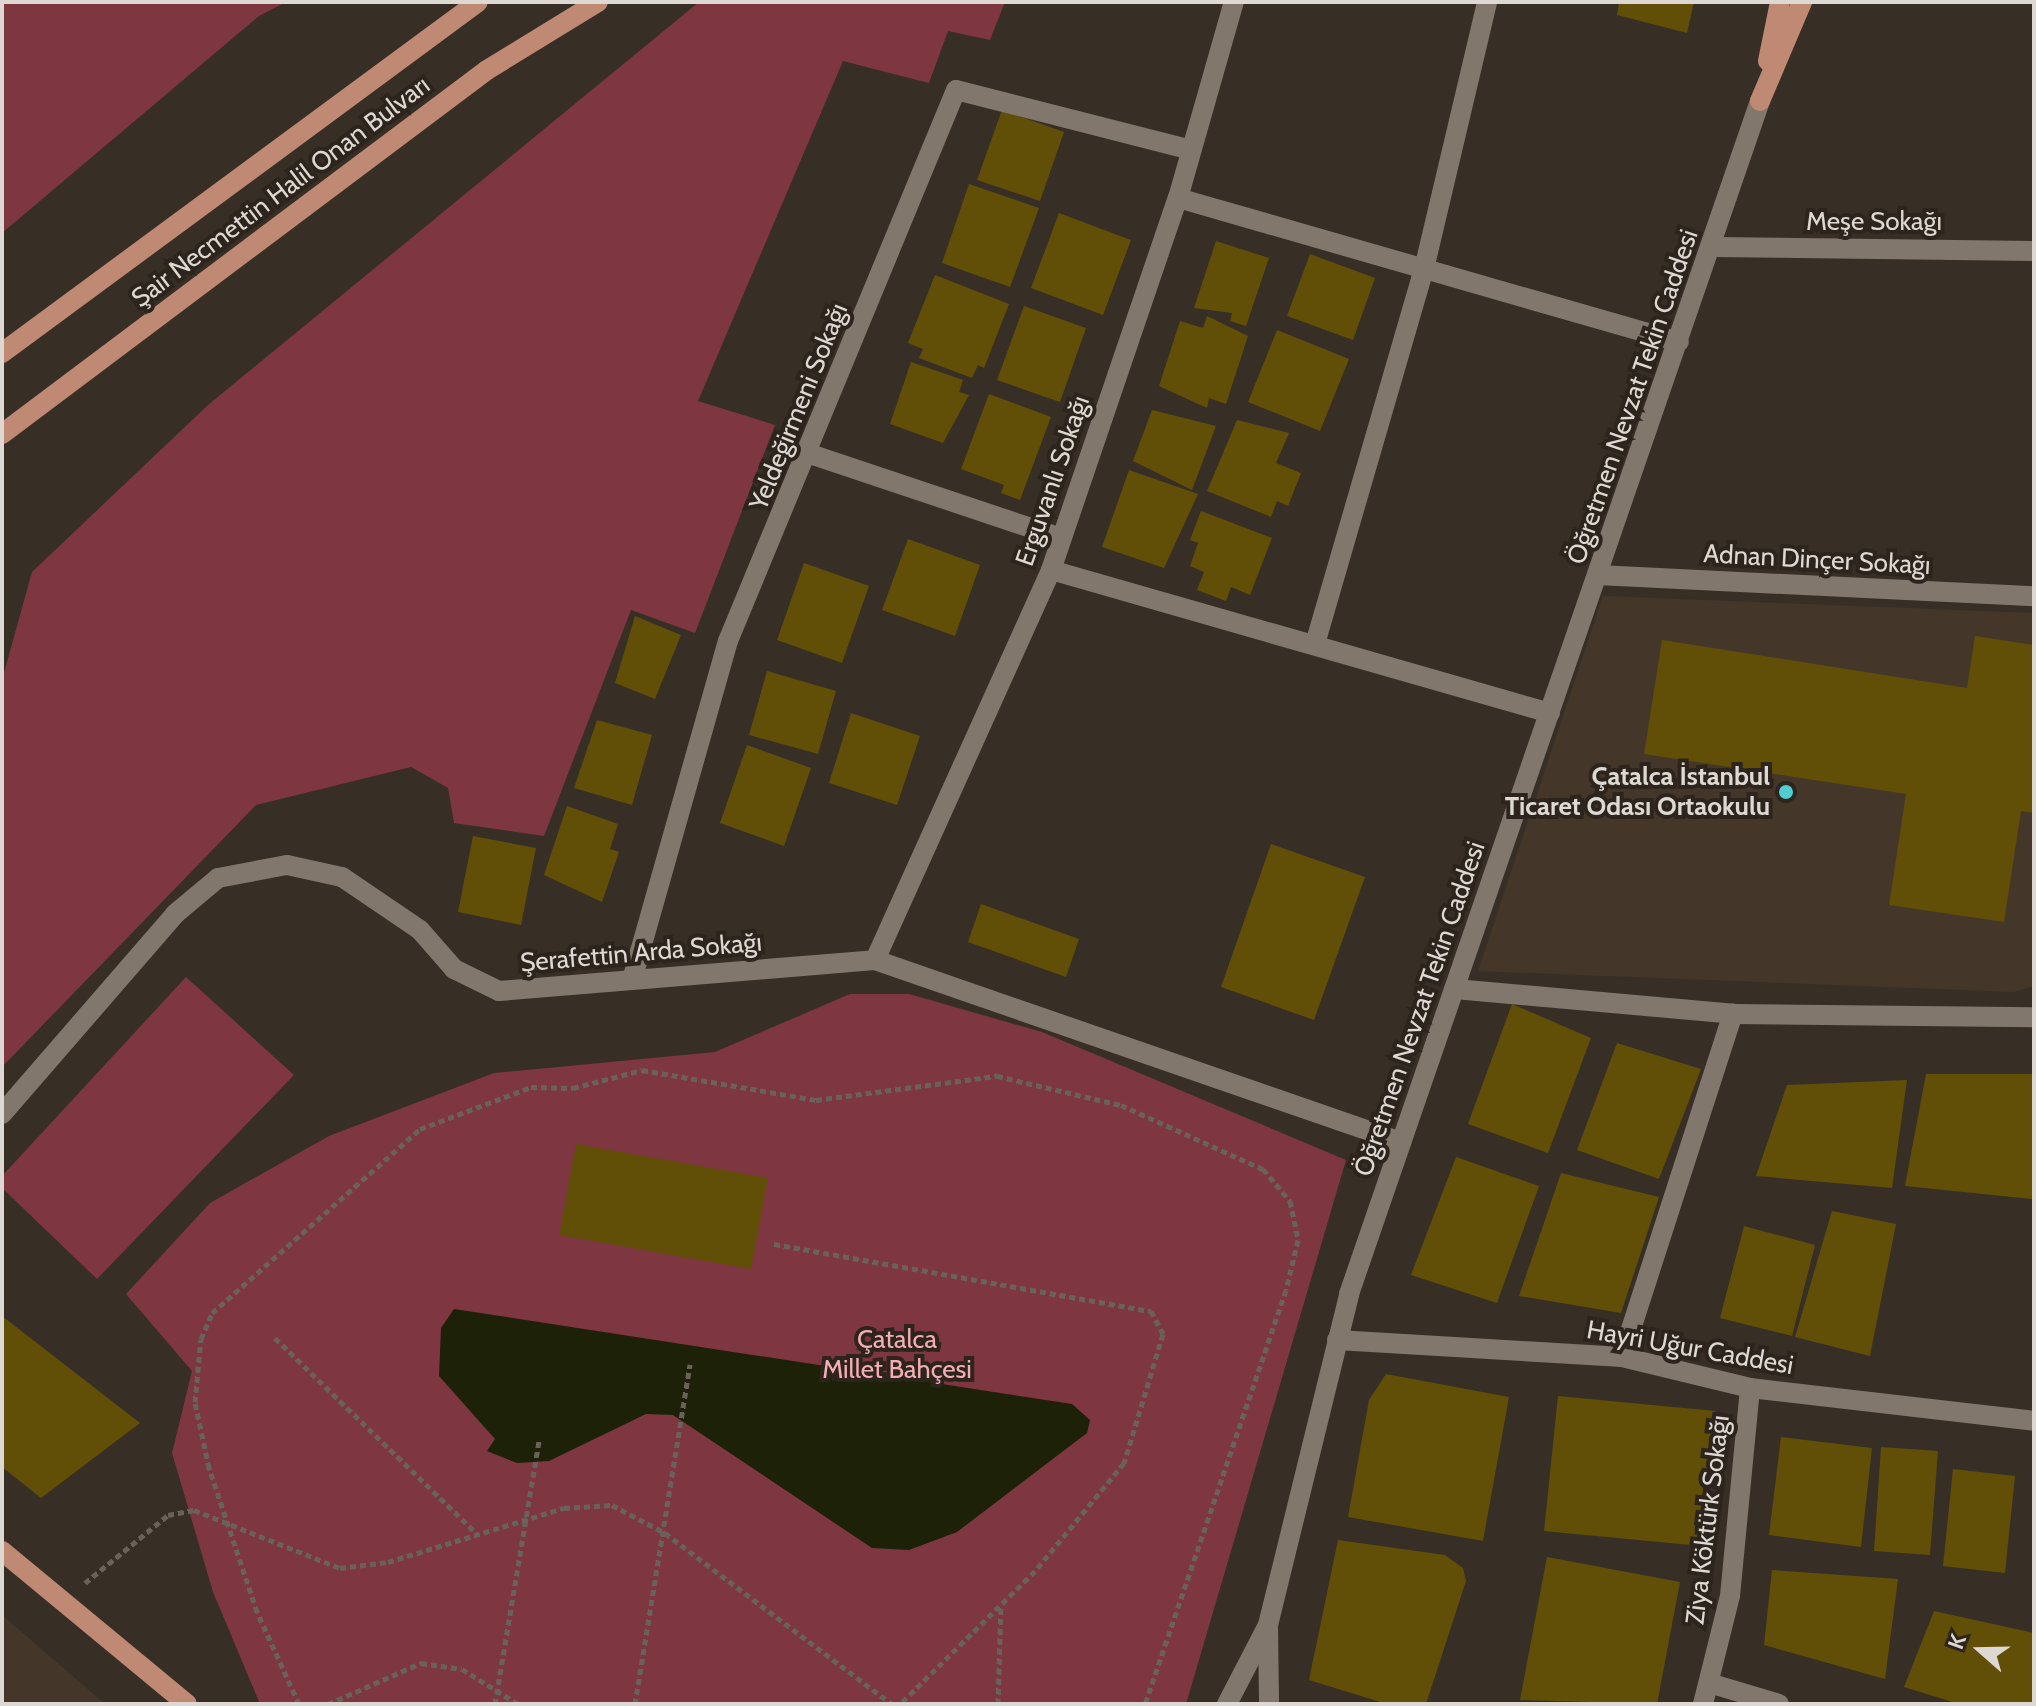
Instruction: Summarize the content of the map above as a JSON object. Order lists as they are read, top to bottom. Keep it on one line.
{"streets":{"main road":["Şair Necmettin Halil Onan Bulvarı"],"street":["Meşe Sokağı","Öğretmen Nevzat Tekin Caddesi","Yeldeğirmeni Sokağı","Erguvanlı Sokağı","Adnan Dinçer Sokağı","Şerafettin Arda Sokağı","Hayri Uğur Caddesi","Ziya Köktürk Sokağı"]},"crossings":[["Meşe Sokağı","Öğretmen Nevzat Tekin Caddesi"],["Öğretmen Nevzat Tekin Caddesi","Adnan Dinçer Sokağı"],["Öğretmen Nevzat Tekin Caddesi","Şerafettin Arda Sokağı"],["Öğretmen Nevzat Tekin Caddesi","Hayri Uğur Caddesi"],["Yeldeğirmeni Sokağı","Erguvanlı Sokağı"],["Yeldeğirmeni Sokağı","Şerafettin Arda Sokağı"],["Erguvanlı Sokağı","Şerafettin Arda Sokağı"],["Hayri Uğur Caddesi","Ziya Köktürk Sokağı"]],"parks":["Çatalca Millet Bahçesi"],"places":["Çatalca İstanbul Ticaret Odası Ortaokulu"],"north":"left"}
